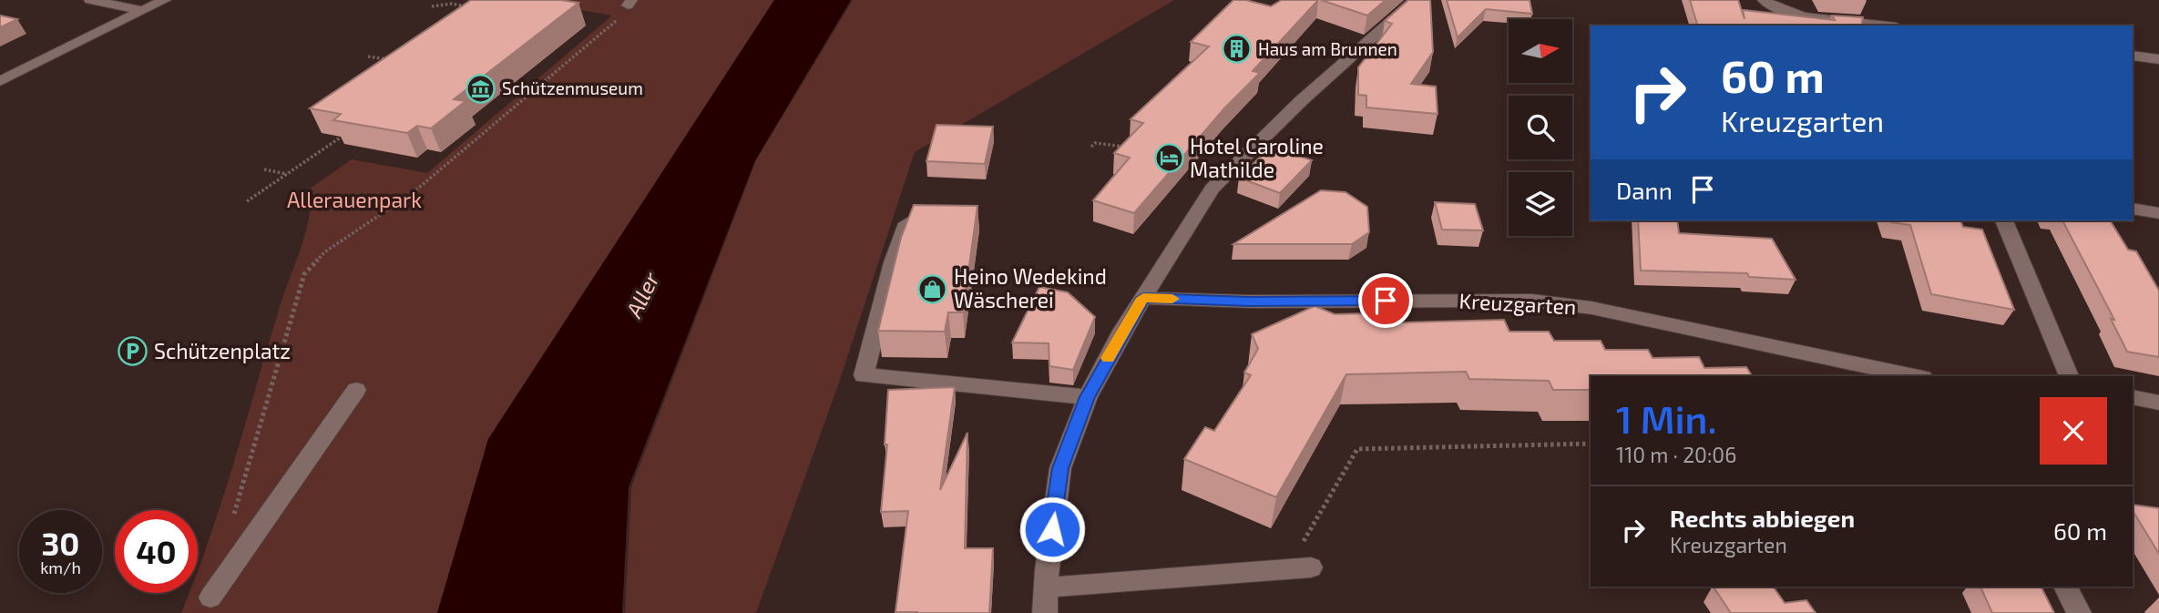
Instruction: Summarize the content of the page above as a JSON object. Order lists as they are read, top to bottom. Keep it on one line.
{"streets":{"street":["Kreuzgarten"]},"water":["Aller"],"parks":["Allerauenpark"],"places":{"building":["Haus am Brunnen"],"museum":["Schützenmuseum"],"hotel":["Hotel Caroline Mathilde"],"shop":["Heino Wedekind Wäscherei"],"parking":["Schützenplatz"]},"north":"right","page":{"turn":["60 m","Kreuzgarten"],"then":"Dann","heading":["1 Min.","110 m · 20:06"],"list":[{"name":"Rechts abbiegen","note":"Kreuzgarten","value":"60 m"}],"speed":"30 km/h","limit":"40"}}
